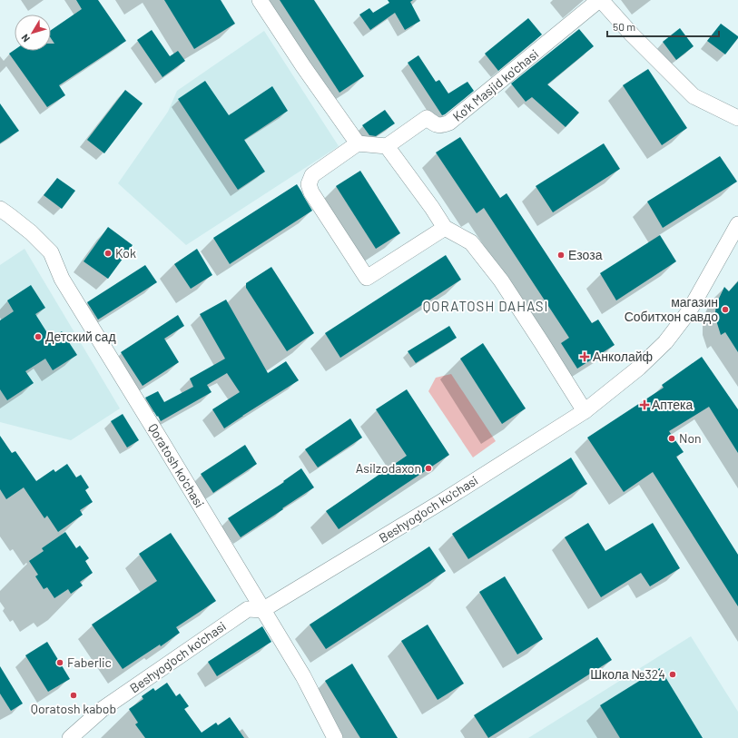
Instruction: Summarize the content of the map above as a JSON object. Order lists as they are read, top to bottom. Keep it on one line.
{"streets":{"street":["Ko'k Masjid ko'chasi","Qoratosh ko'chasi","Beshyog'och ko'chasi"]},"crossings":[["Qoratosh ko'chasi","Beshyog'och ko'chasi"]],"districts":["QORATOSH DAHASI"],"places":{"other":["Kok","Езоза","магазин Собитхон савдо","Детский сад","Non","Asilzodaxon","Faberlic","Школа №324","Qoratosh kabob"],"health":["Анколайф","Аптека"]},"scale_bar":"50 m","north":"bottom left"}
